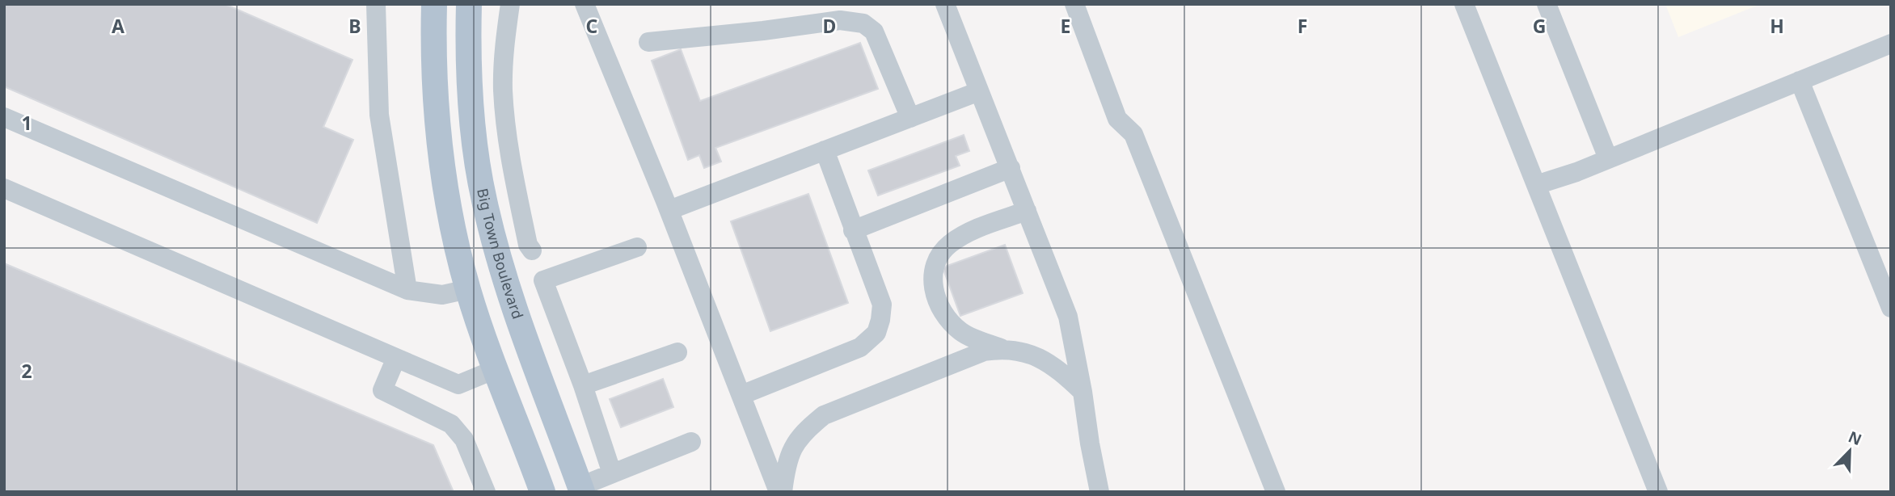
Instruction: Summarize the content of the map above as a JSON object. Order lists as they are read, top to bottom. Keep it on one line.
{"streets":{"main road":["Big Town Boulevard"]},"north":"top right","grid":{"columns":["A","B","C","D","E","F","G","H"],"rows":["1","2"]}}
